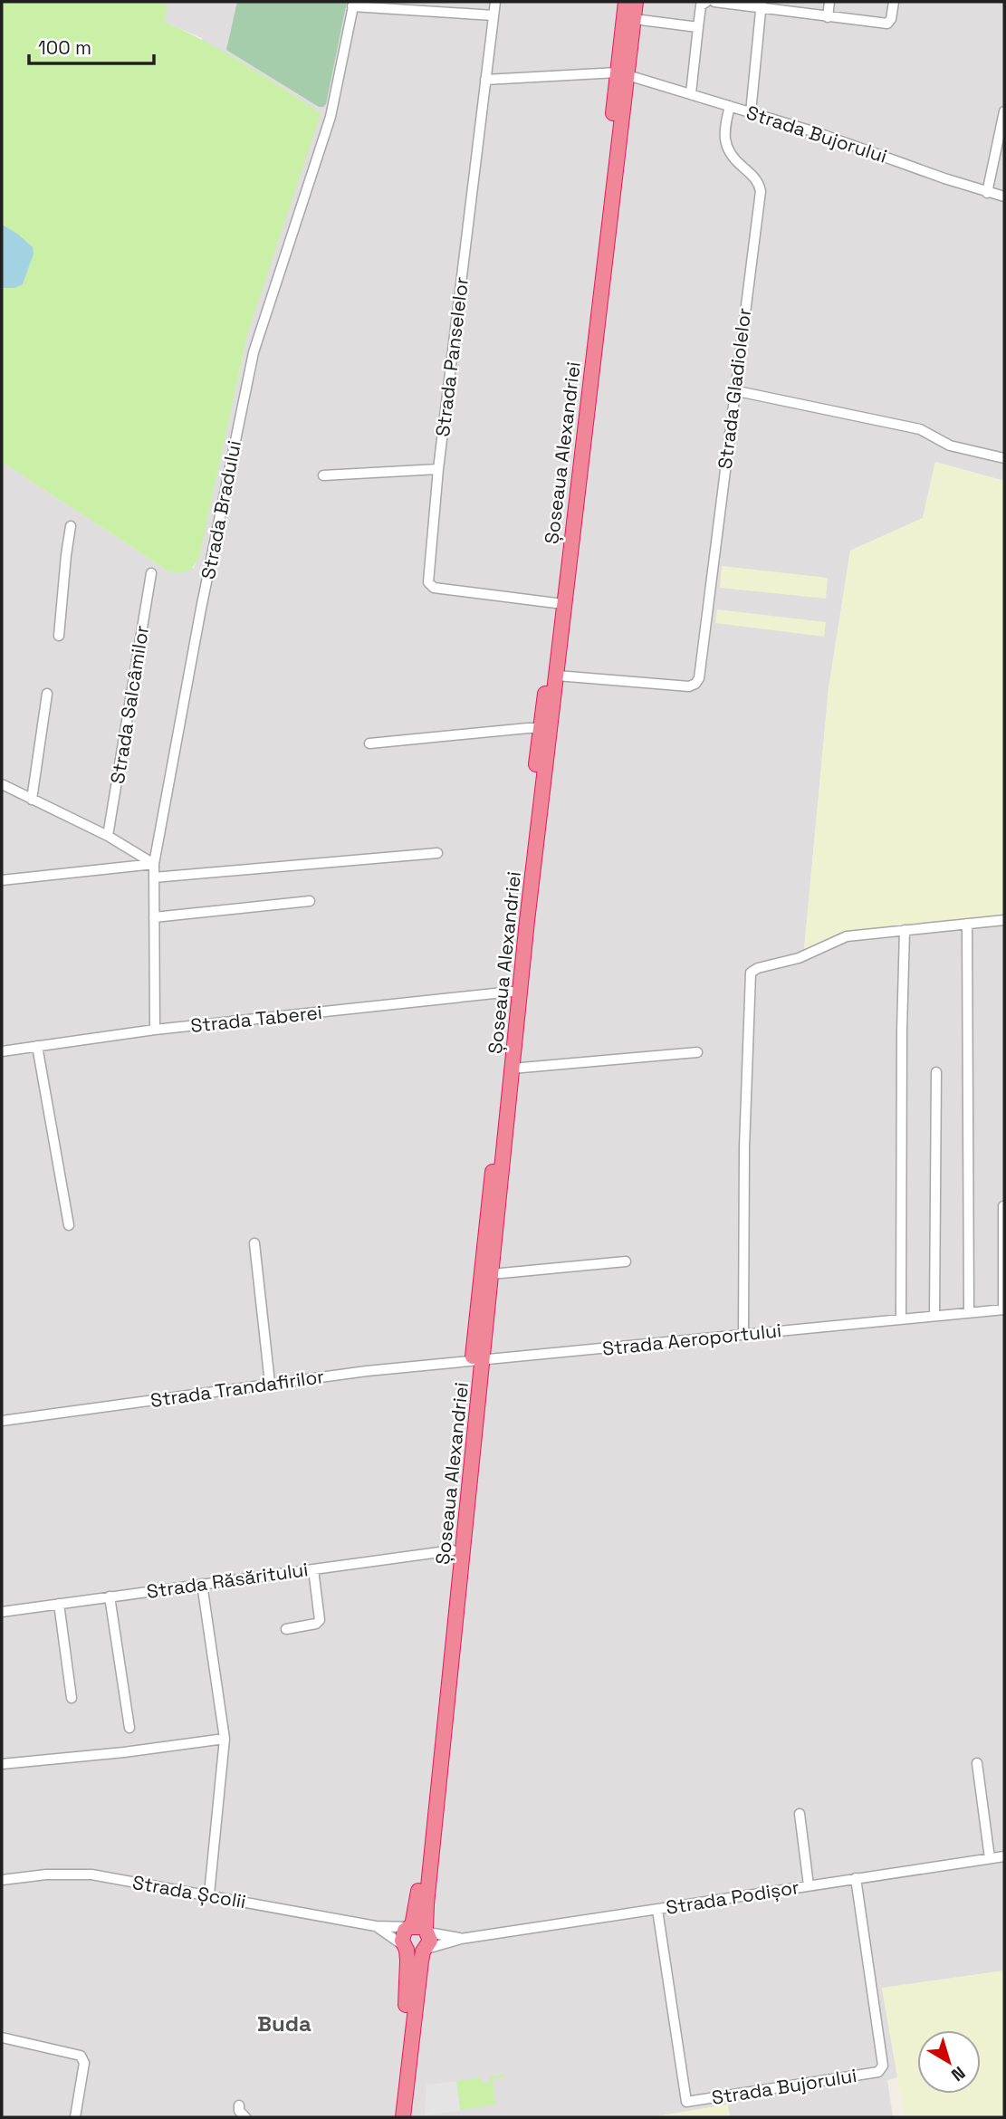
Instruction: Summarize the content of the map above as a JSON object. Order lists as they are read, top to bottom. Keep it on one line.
{"streets":{"highway":["Șoseaua Alexandriei"],"street":["Strada Bujorului","Strada Panselelor","Strada Gladiolelor","Strada Bradului","Strada Salcâmilor","Strada Taberei","Strada Aeroportului","Strada Trandafirilor","Strada Răsăritului","Strada Școlii","Strada Podișor"]},"crossings":[["Strada Bujorului","Strada Panselelor"],["Strada Bujorului","Strada Gladiolelor"],["Strada Bujorului","Șoseaua Alexandriei"],["Strada Bujorului","Strada Podișor"],["Strada Panselelor","Șoseaua Alexandriei"],["Strada Gladiolelor","Șoseaua Alexandriei"],["Șoseaua Alexandriei","Strada Taberei"],["Șoseaua Alexandriei","Strada Aeroportului"],["Șoseaua Alexandriei","Strada Trandafirilor"],["Șoseaua Alexandriei","Strada Răsăritului"],["Șoseaua Alexandriei","Strada Școlii"],["Șoseaua Alexandriei","Strada Podișor"],["Strada Bradului","Strada Taberei"],["Strada Aeroportului","Strada Trandafirilor"],["Strada Școlii","Strada Podișor"]],"districts":["Buda"],"scale_bar":"100 m","north":"bottom right"}
